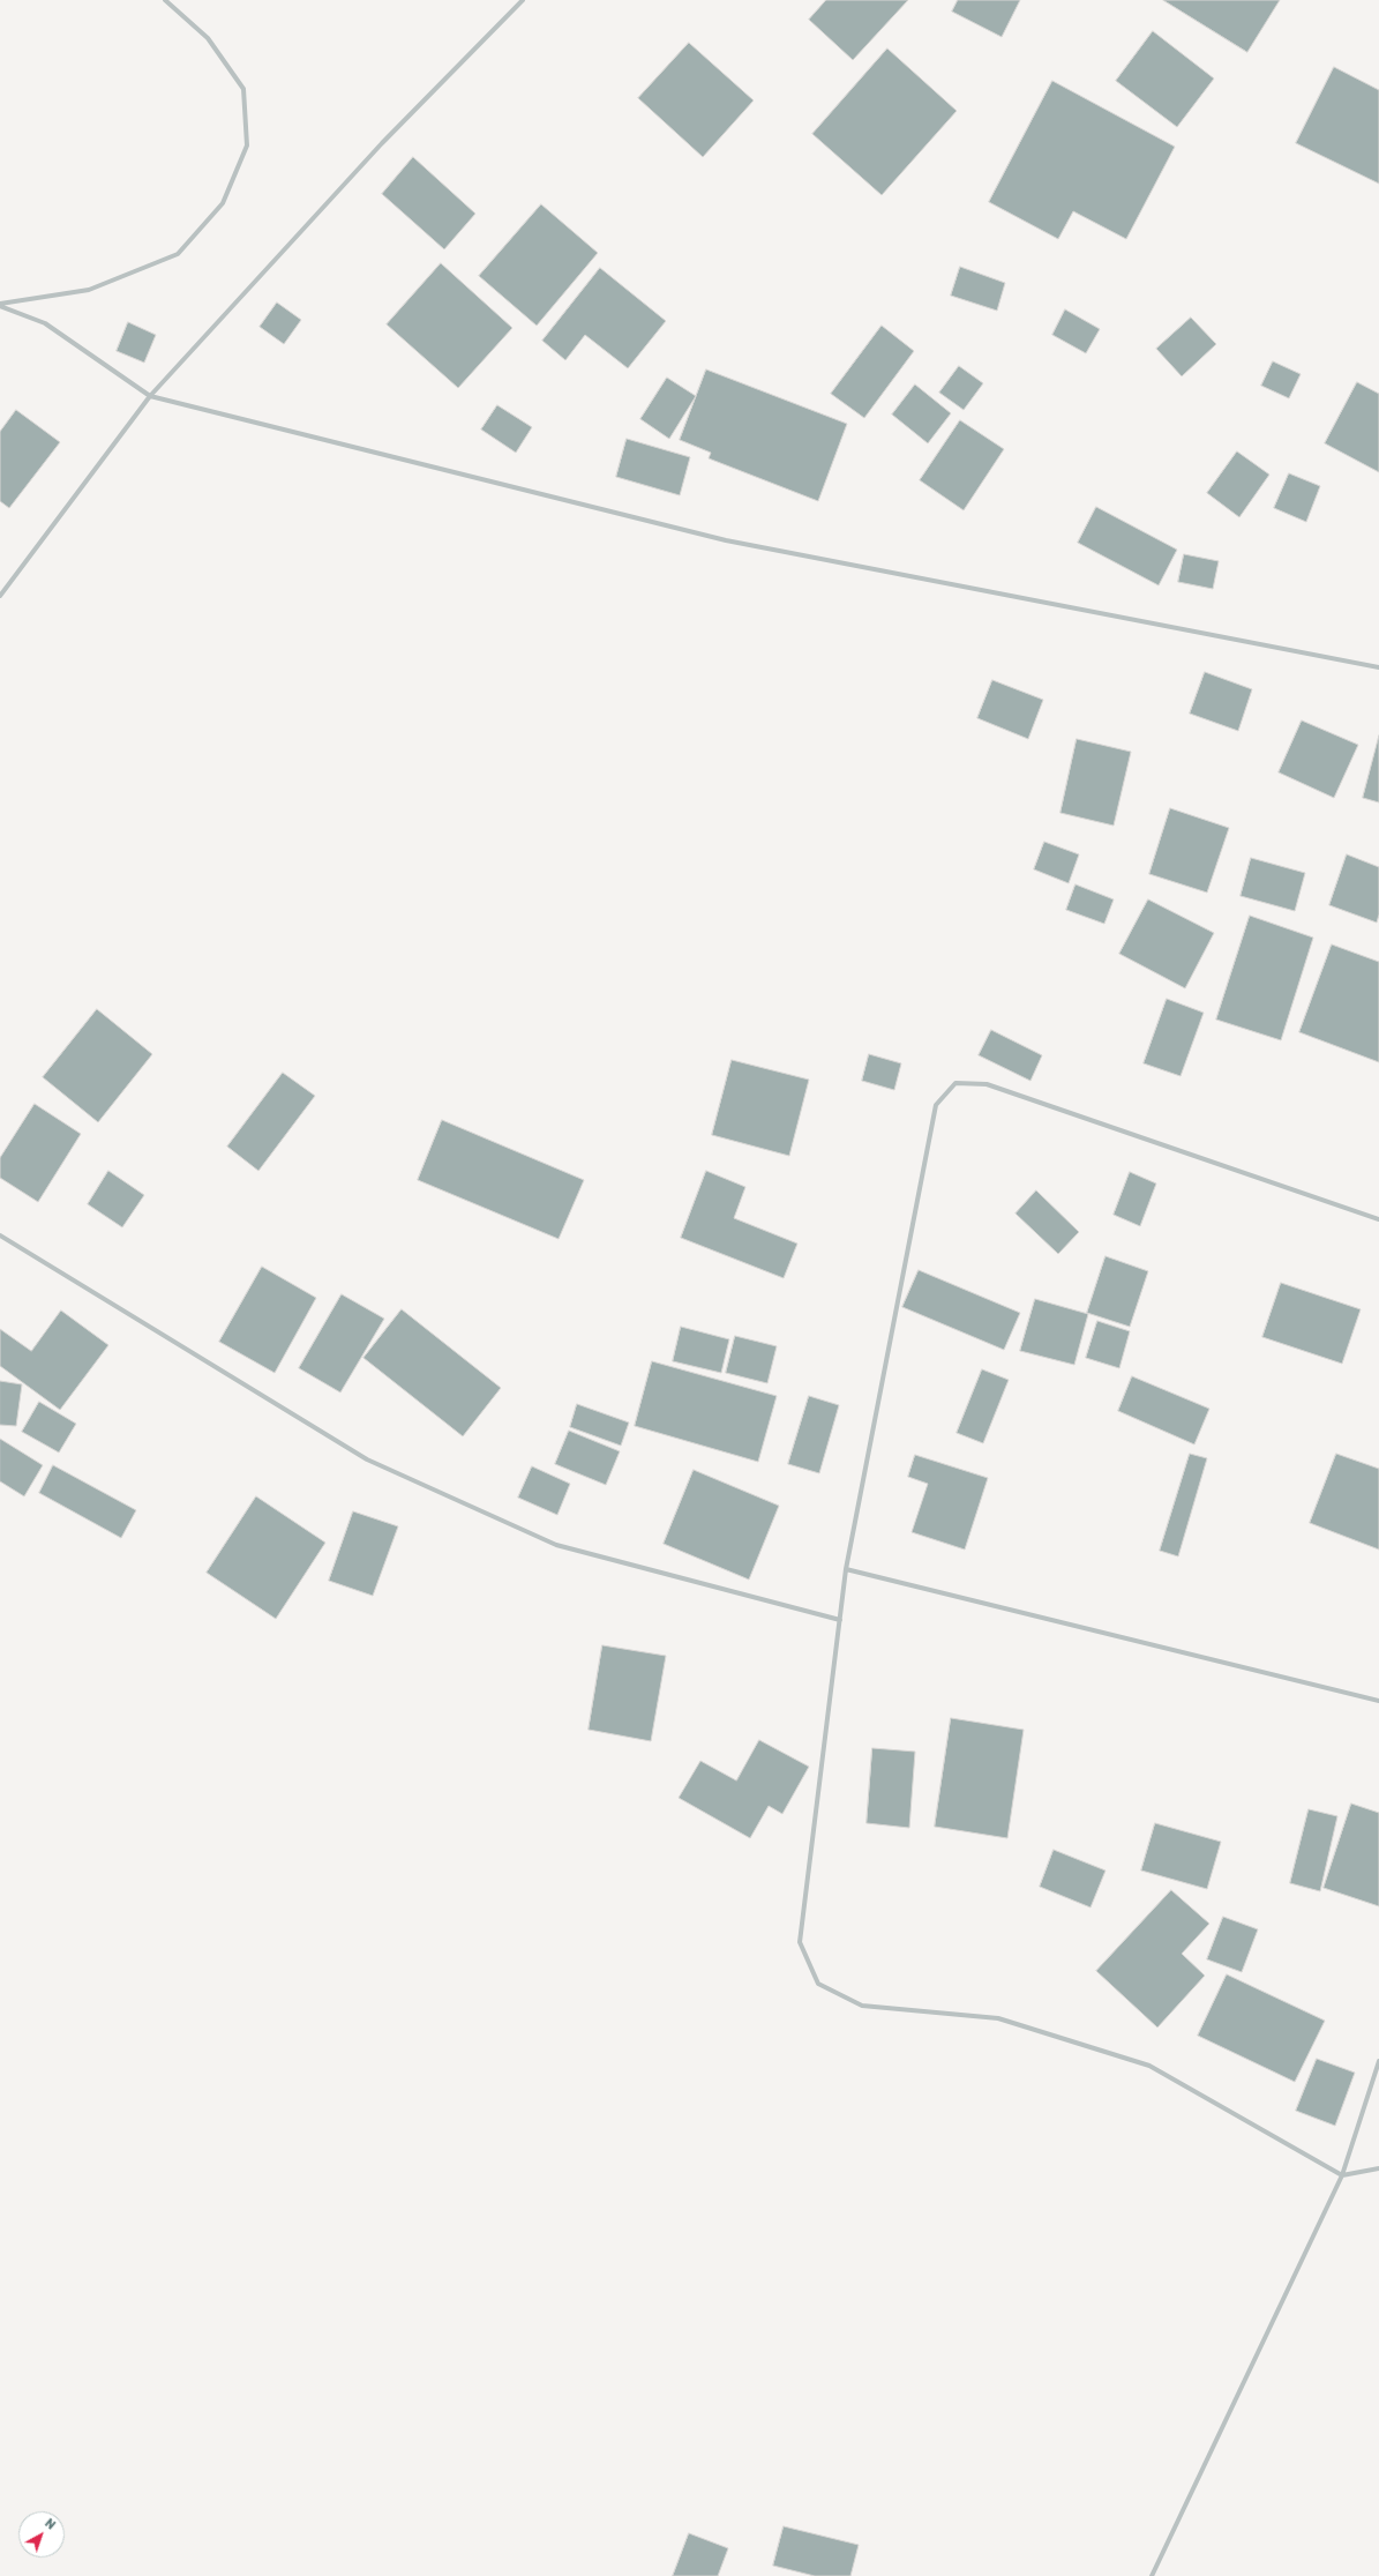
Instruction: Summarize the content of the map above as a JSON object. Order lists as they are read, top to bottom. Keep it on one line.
{"north":"top right"}
